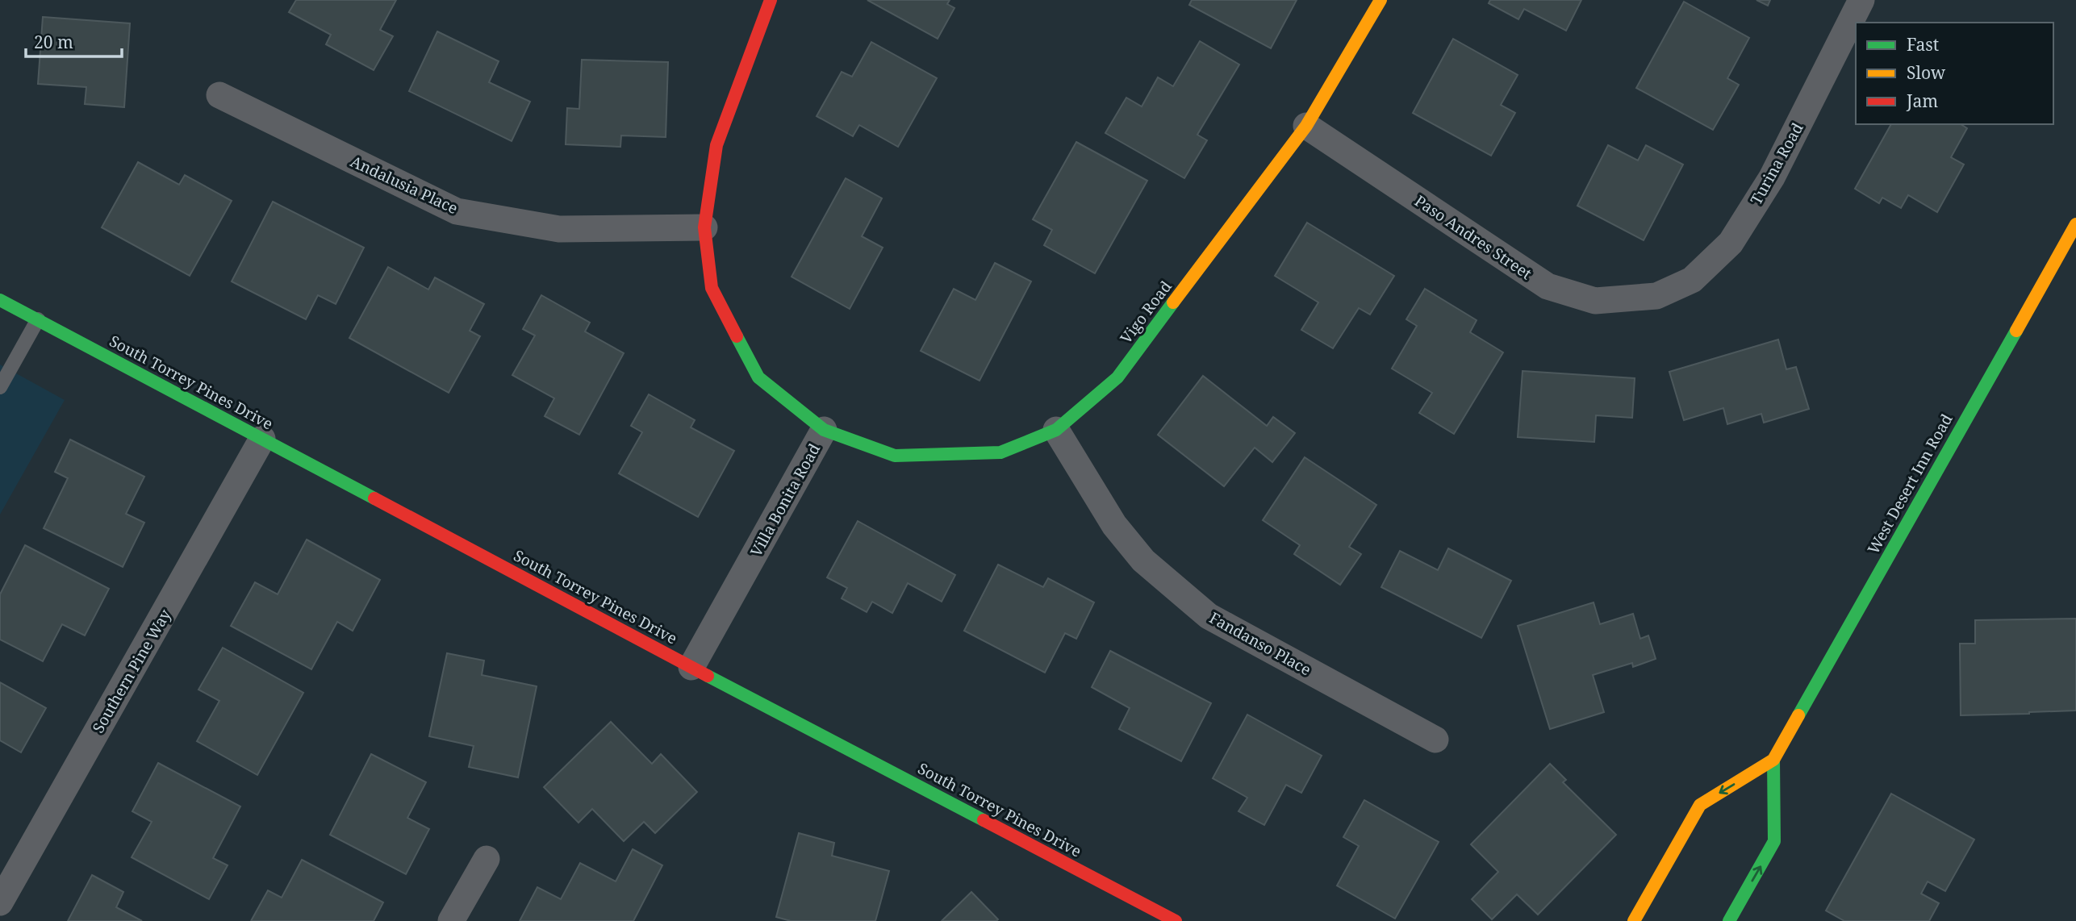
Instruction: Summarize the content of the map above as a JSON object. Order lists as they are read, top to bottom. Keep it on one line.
{"streets":{"main road":["Vigo Road","South Torrey Pines Drive","West Desert Inn Road","Villa Bonita Road"],"street":["Turina Road","Andalusia Place","Paso Andres Street","Fandanso Place","Southern Pine Way"]},"crossings":[["Turina Road","Paso Andres Street"],["Andalusia Place","Villa Bonita Road"],["Paso Andres Street","Vigo Road"],["Vigo Road","Villa Bonita Road"],["Vigo Road","Fandanso Place"],["South Torrey Pines Drive","Villa Bonita Road"],["South Torrey Pines Drive","Southern Pine Way"]],"legend":["Fast","Slow","Jam"],"scale_bar":"20 m"}
